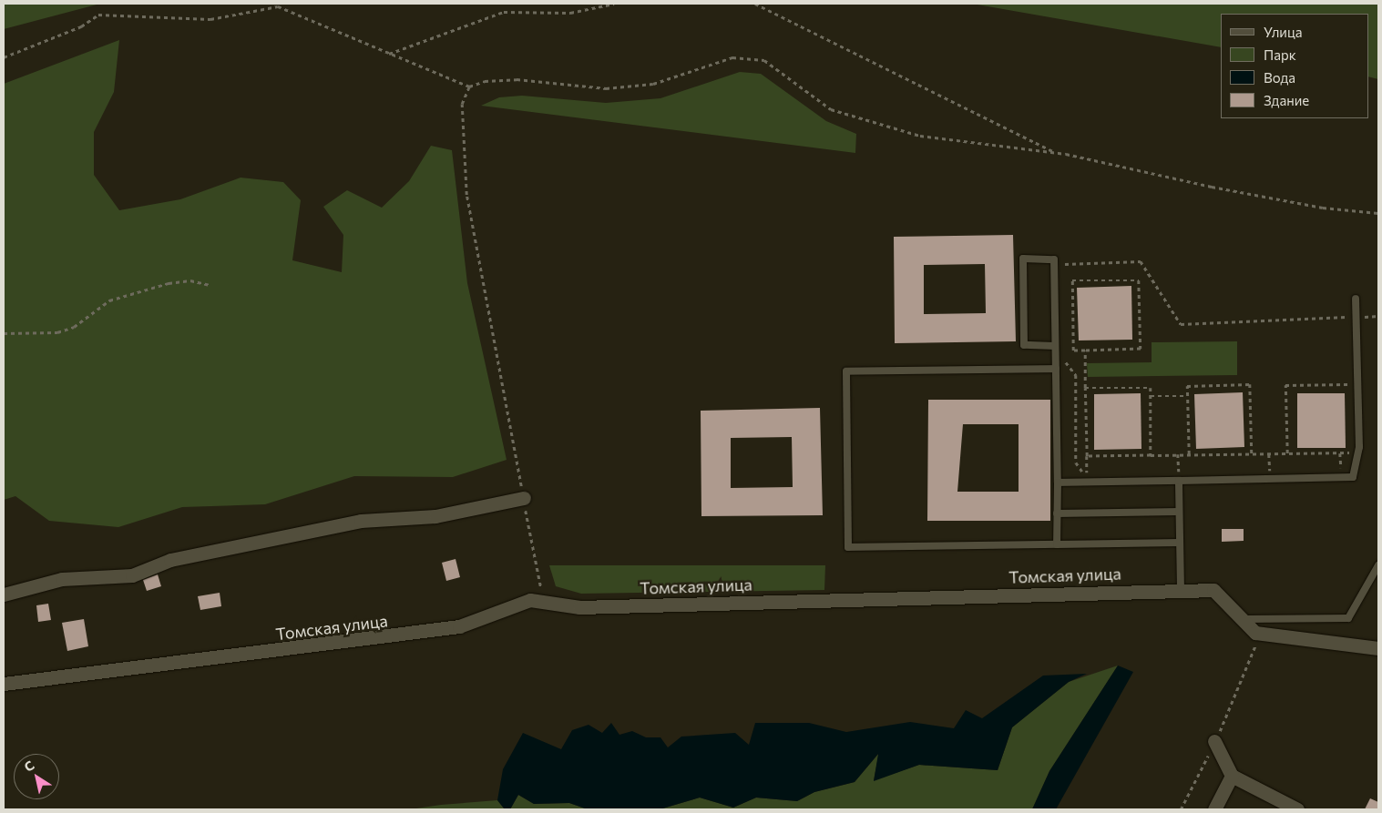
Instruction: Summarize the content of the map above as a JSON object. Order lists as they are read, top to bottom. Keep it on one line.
{"streets":{"street":["Томская улица"]},"legend":["Улица","Парк","Вода","Здание"],"north":"top left"}
